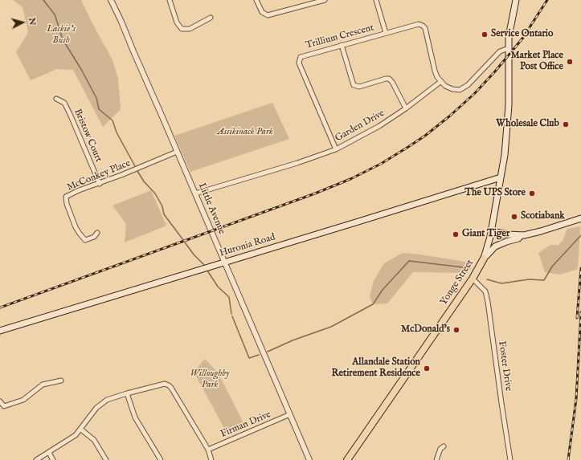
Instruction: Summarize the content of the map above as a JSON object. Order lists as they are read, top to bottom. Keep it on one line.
{"streets":{"main road":["Huronia Road","Yonge Street"],"street":["Trillium Crescent","Garden Drive","Bristow Court","McConkey Place","Little Avenue","Foster Drive","Firman Drive"]},"crossings":[["Trillium Crescent","Garden Drive"],["Garden Drive","Little Avenue"],["Bristow Court","McConkey Place"],["McConkey Place","Little Avenue"],["Little Avenue","Huronia Road"],["Little Avenue","Firman Drive"],["Huronia Road","Yonge Street"],["Yonge Street","Foster Drive"]],"parks":["Lackie's Bush","Assikinack Park","Willoughby Park"],"places":["Service Ontario","Market Place Post Office","Wholesale Club","The UPS Store","Scotiabank","Giant Tiger","McDonald's","Allandale Station Retirement Residence"],"north":"right"}
